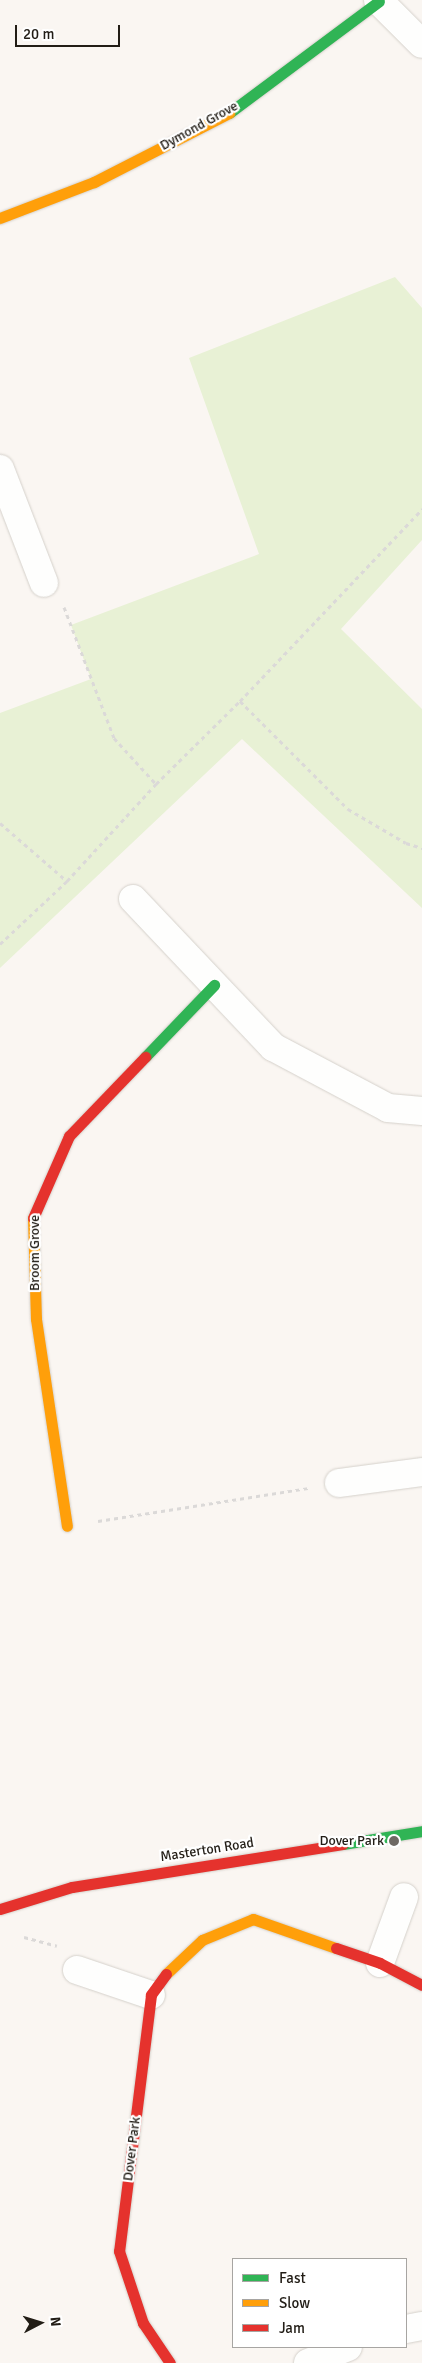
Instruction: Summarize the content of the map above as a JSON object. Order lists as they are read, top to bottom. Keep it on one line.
{"streets":{"street":["Dymond Grove","Broom Grove","Masterton Road","Dover Park"]},"places":["Dover Park"],"legend":["Fast","Slow","Jam"],"scale_bar":"20 m","north":"right"}
